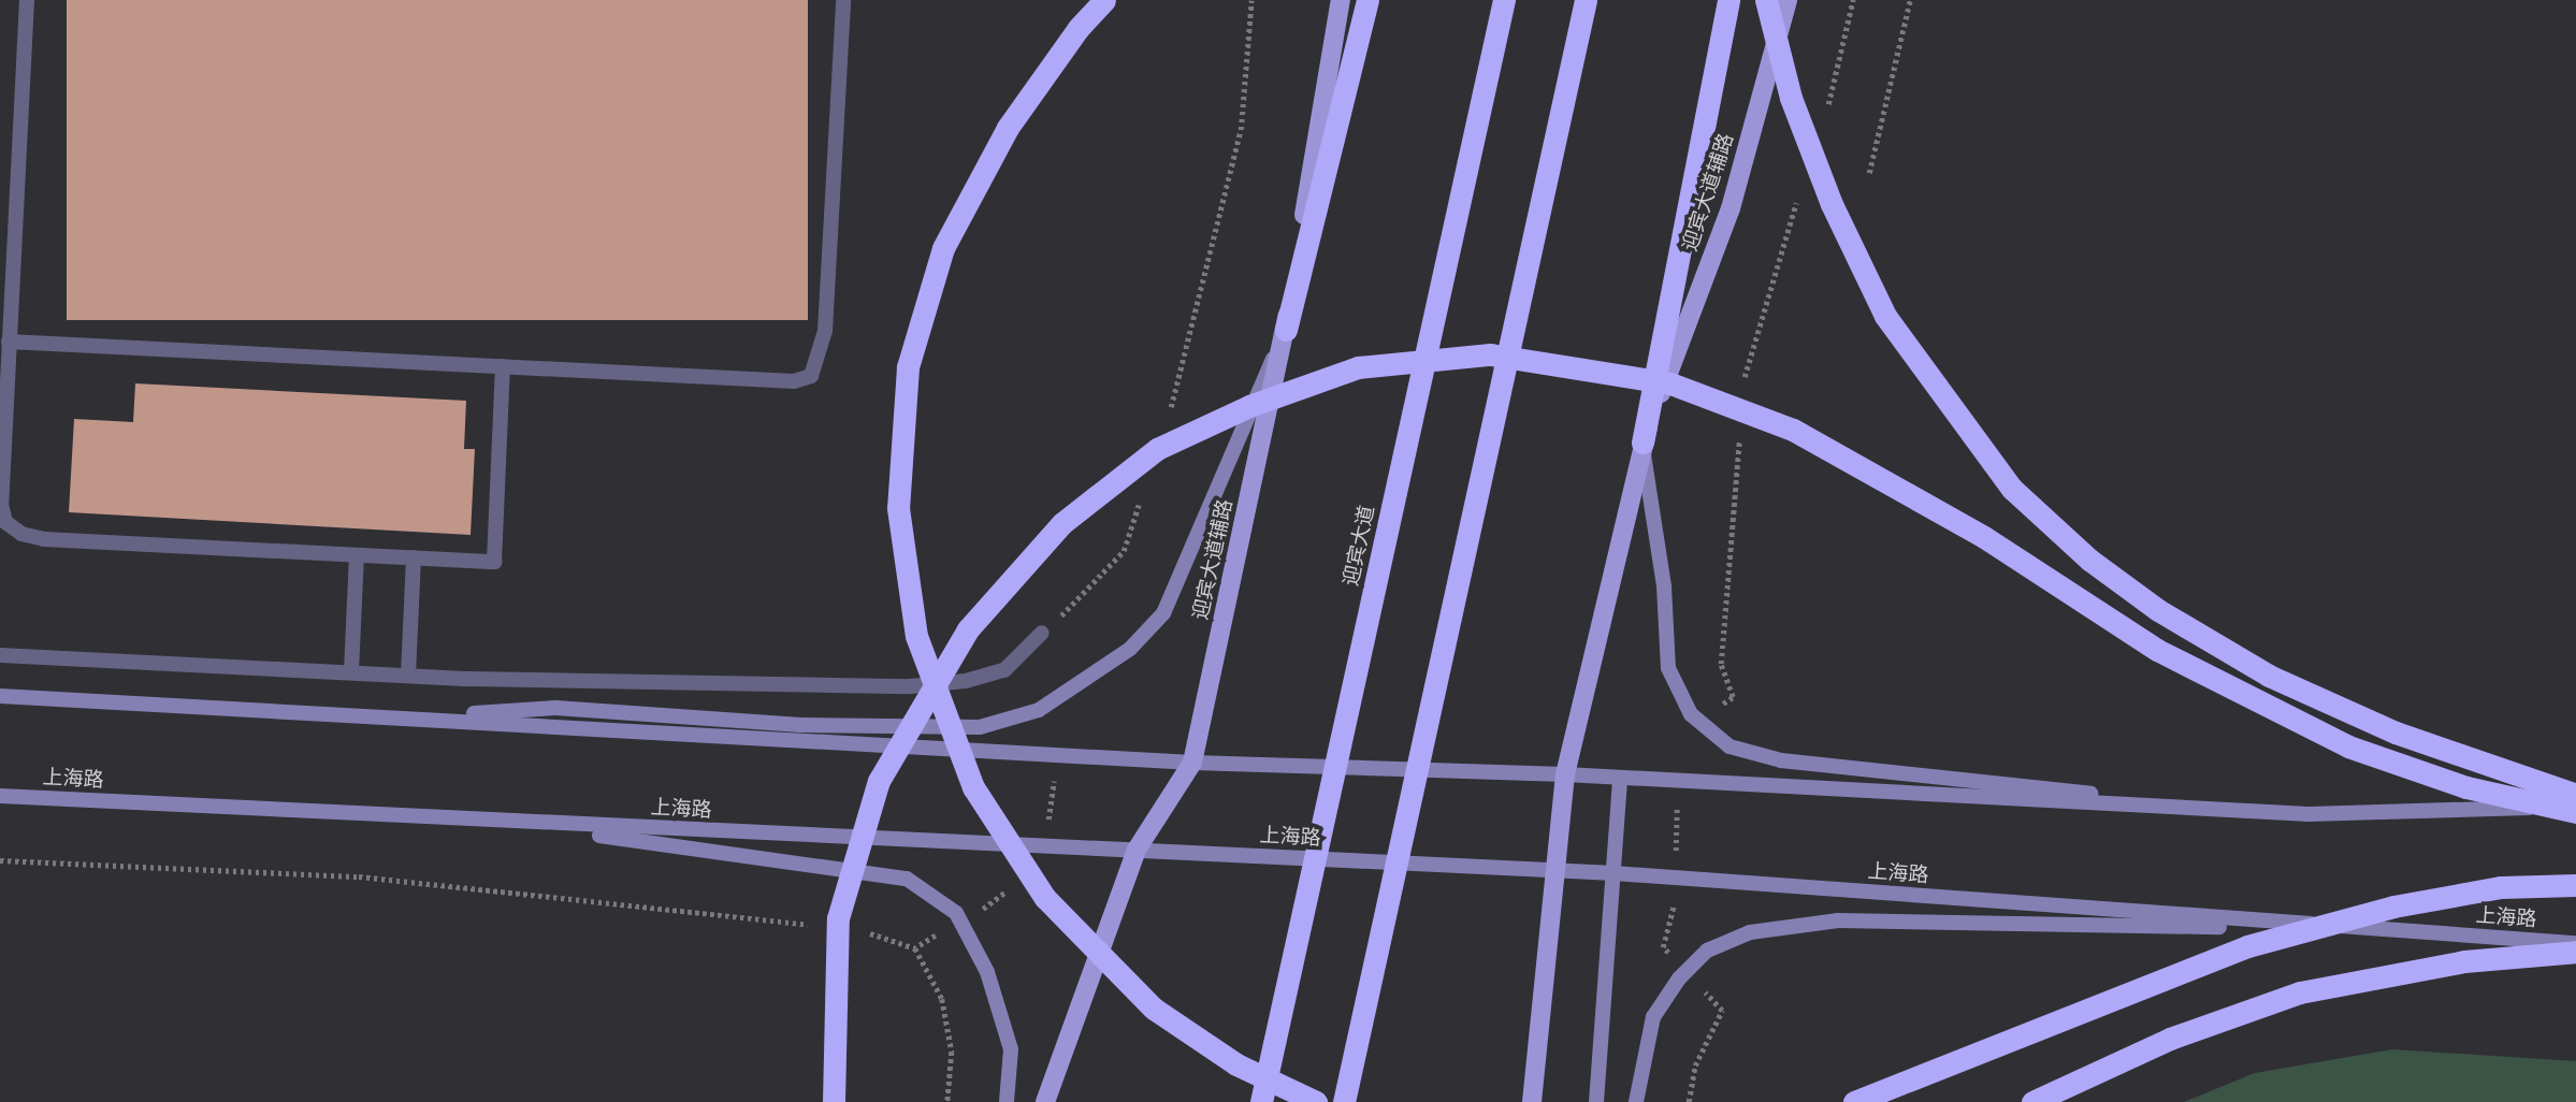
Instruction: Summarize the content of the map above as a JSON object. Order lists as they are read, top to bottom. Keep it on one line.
{"streets":{"highway":["迎宾大道"],"main road":["迎宾大道辅路","上海路"]},"crossings":[["迎宾大道辅路","上海路"]]}
